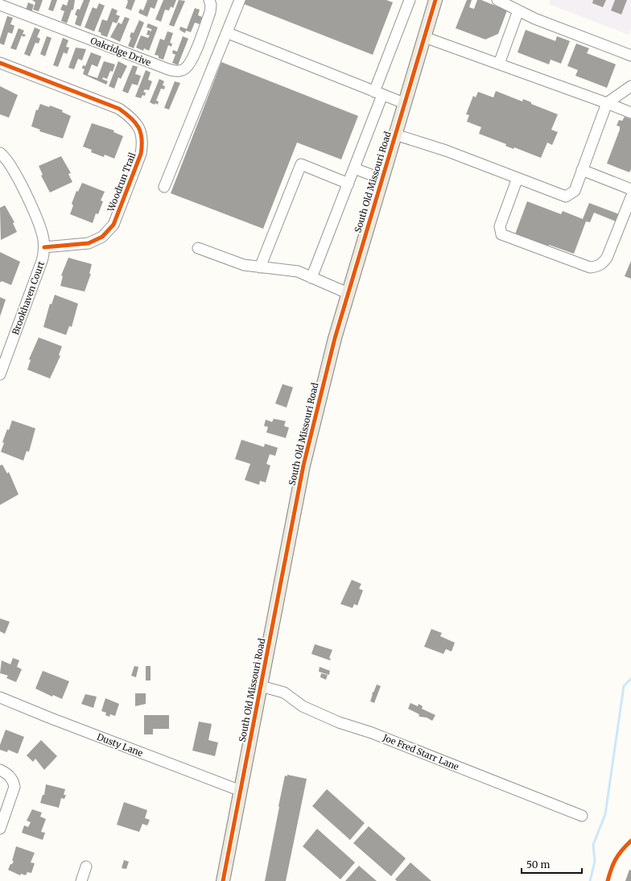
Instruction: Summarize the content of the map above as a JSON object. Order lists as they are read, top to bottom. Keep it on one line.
{"streets":{"main road":["South Old Missouri Road"],"street":["Oakridge Drive","Woodrun Trail","Brookhaven Court","Dusty Lane","Joe Fred Starr Lane"]},"crossings":[["Woodrun Trail","Brookhaven Court"],["South Old Missouri Road","Dusty Lane"],["South Old Missouri Road","Joe Fred Starr Lane"]],"scale_bar":"50 m"}
